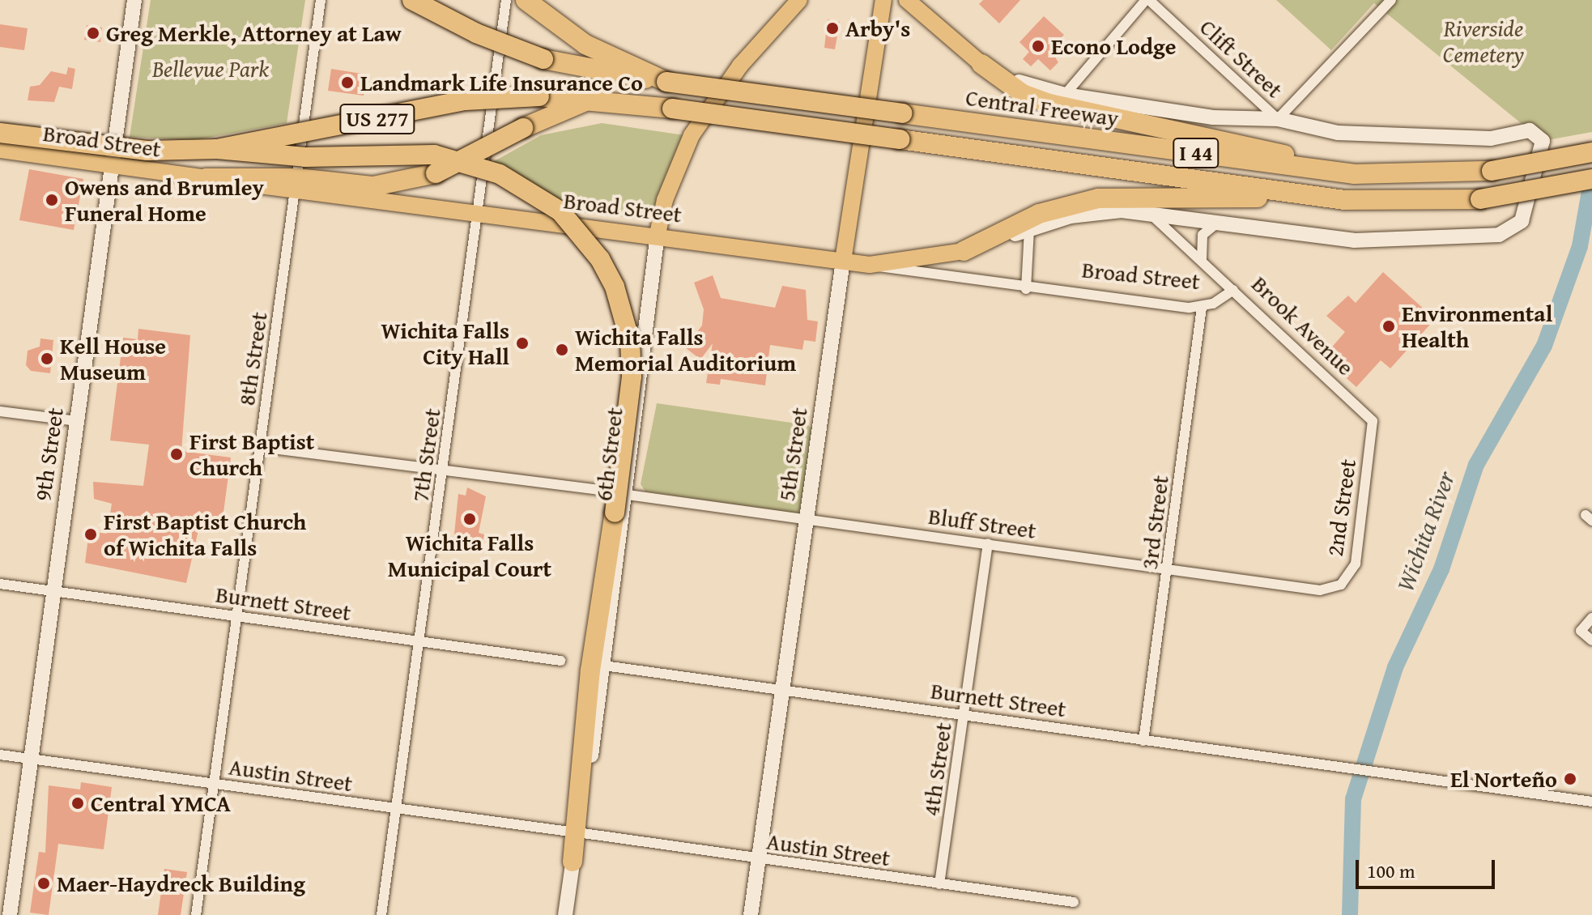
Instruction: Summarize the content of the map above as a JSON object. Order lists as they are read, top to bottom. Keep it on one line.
{"streets":{"highway":["Central Freeway","US 277","I 44"],"main road":["Broad Street","9th Street","6th Street","5th Street"],"street":["Clift Street","Brook Avenue","8th Street","7th Street","2nd Street","3rd Street","Bluff Street","Burnett Street","4th Street","Austin Street"]},"crossings":[["Clift Street","Central Freeway"],["Central Freeway","Brook Avenue"],["US 277","I 44"],["Broad Street","Brook Avenue"],["Broad Street","8th Street"],["Broad Street","9th Street"],["Broad Street","6th Street"],["Broad Street","5th Street"],["Broad Street","7th Street"],["Broad Street","3rd Street"],["Brook Avenue","2nd Street"],["8th Street","Burnett Street"],["8th Street","Austin Street"],["9th Street","Burnett Street"],["9th Street","Austin Street"],["6th Street","Bluff Street"],["6th Street","Burnett Street"],["6th Street","Austin Street"],["5th Street","Bluff Street"],["5th Street","Burnett Street"],["5th Street","Austin Street"],["7th Street","Burnett Street"],["7th Street","Austin Street"],["2nd Street","Bluff Street"],["3rd Street","Bluff Street"],["3rd Street","Burnett Street"],["Bluff Street","4th Street"],["Burnett Street","4th Street"],["4th Street","Austin Street"]],"water":["Wichita River"],"parks":["Riverside Cemetery","Bellevue Park"],"places":["Arby's","Greg Merkle, Attorney at Law","Econo Lodge","Landmark Life Insurance Co","Owens and Brumley Funeral Home","Environmental Health","Wichita Falls City Hall","Wichita Falls Memorial Auditorium","Kell House Museum","First Baptist Church","Wichita Falls Municipal Court","First Baptist Church of Wichita Falls","El Norteño","Central YMCA","Maer-Haydreck Building"],"scale_bar":"100 m"}
